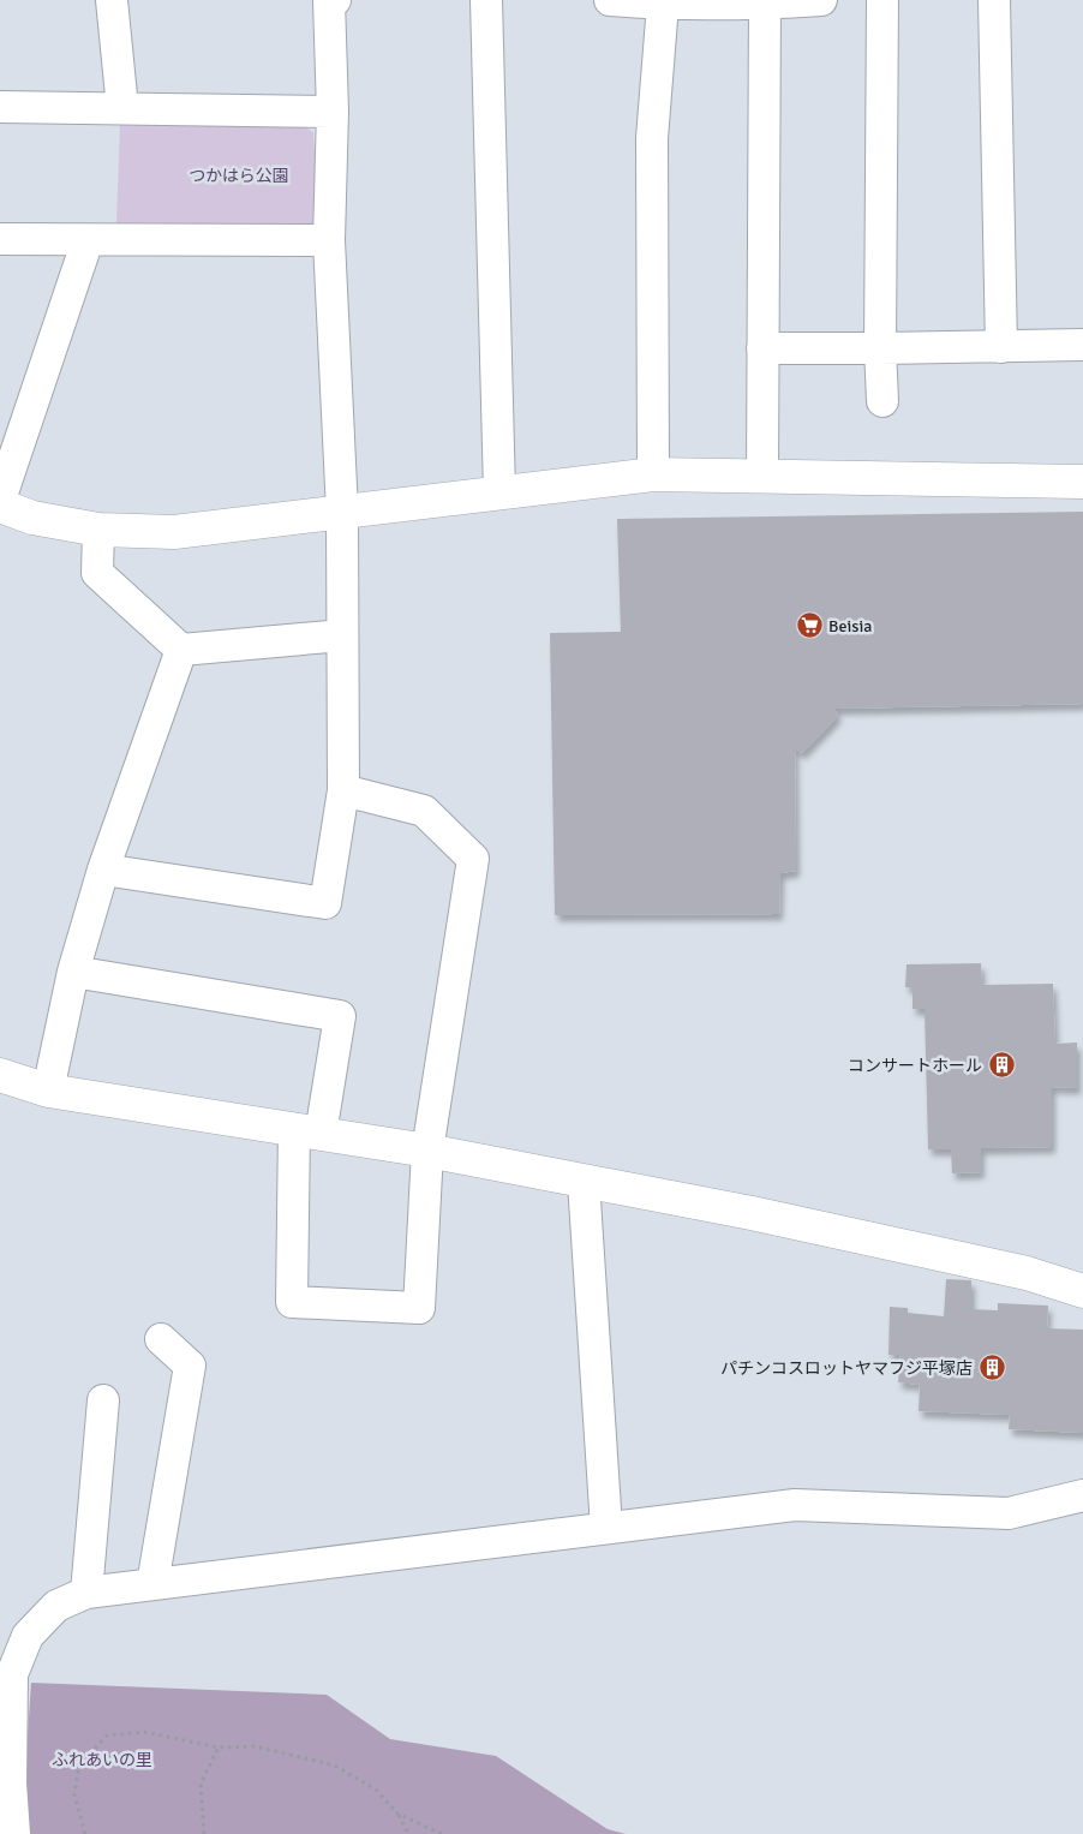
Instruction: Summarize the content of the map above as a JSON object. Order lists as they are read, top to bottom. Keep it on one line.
{"parks":["つかはら公園","ふれあいの里"],"places":{"supermarket":["Beisia"],"building":["コンサートホール","パチンコスロットヤマフジ平塚店"]}}
